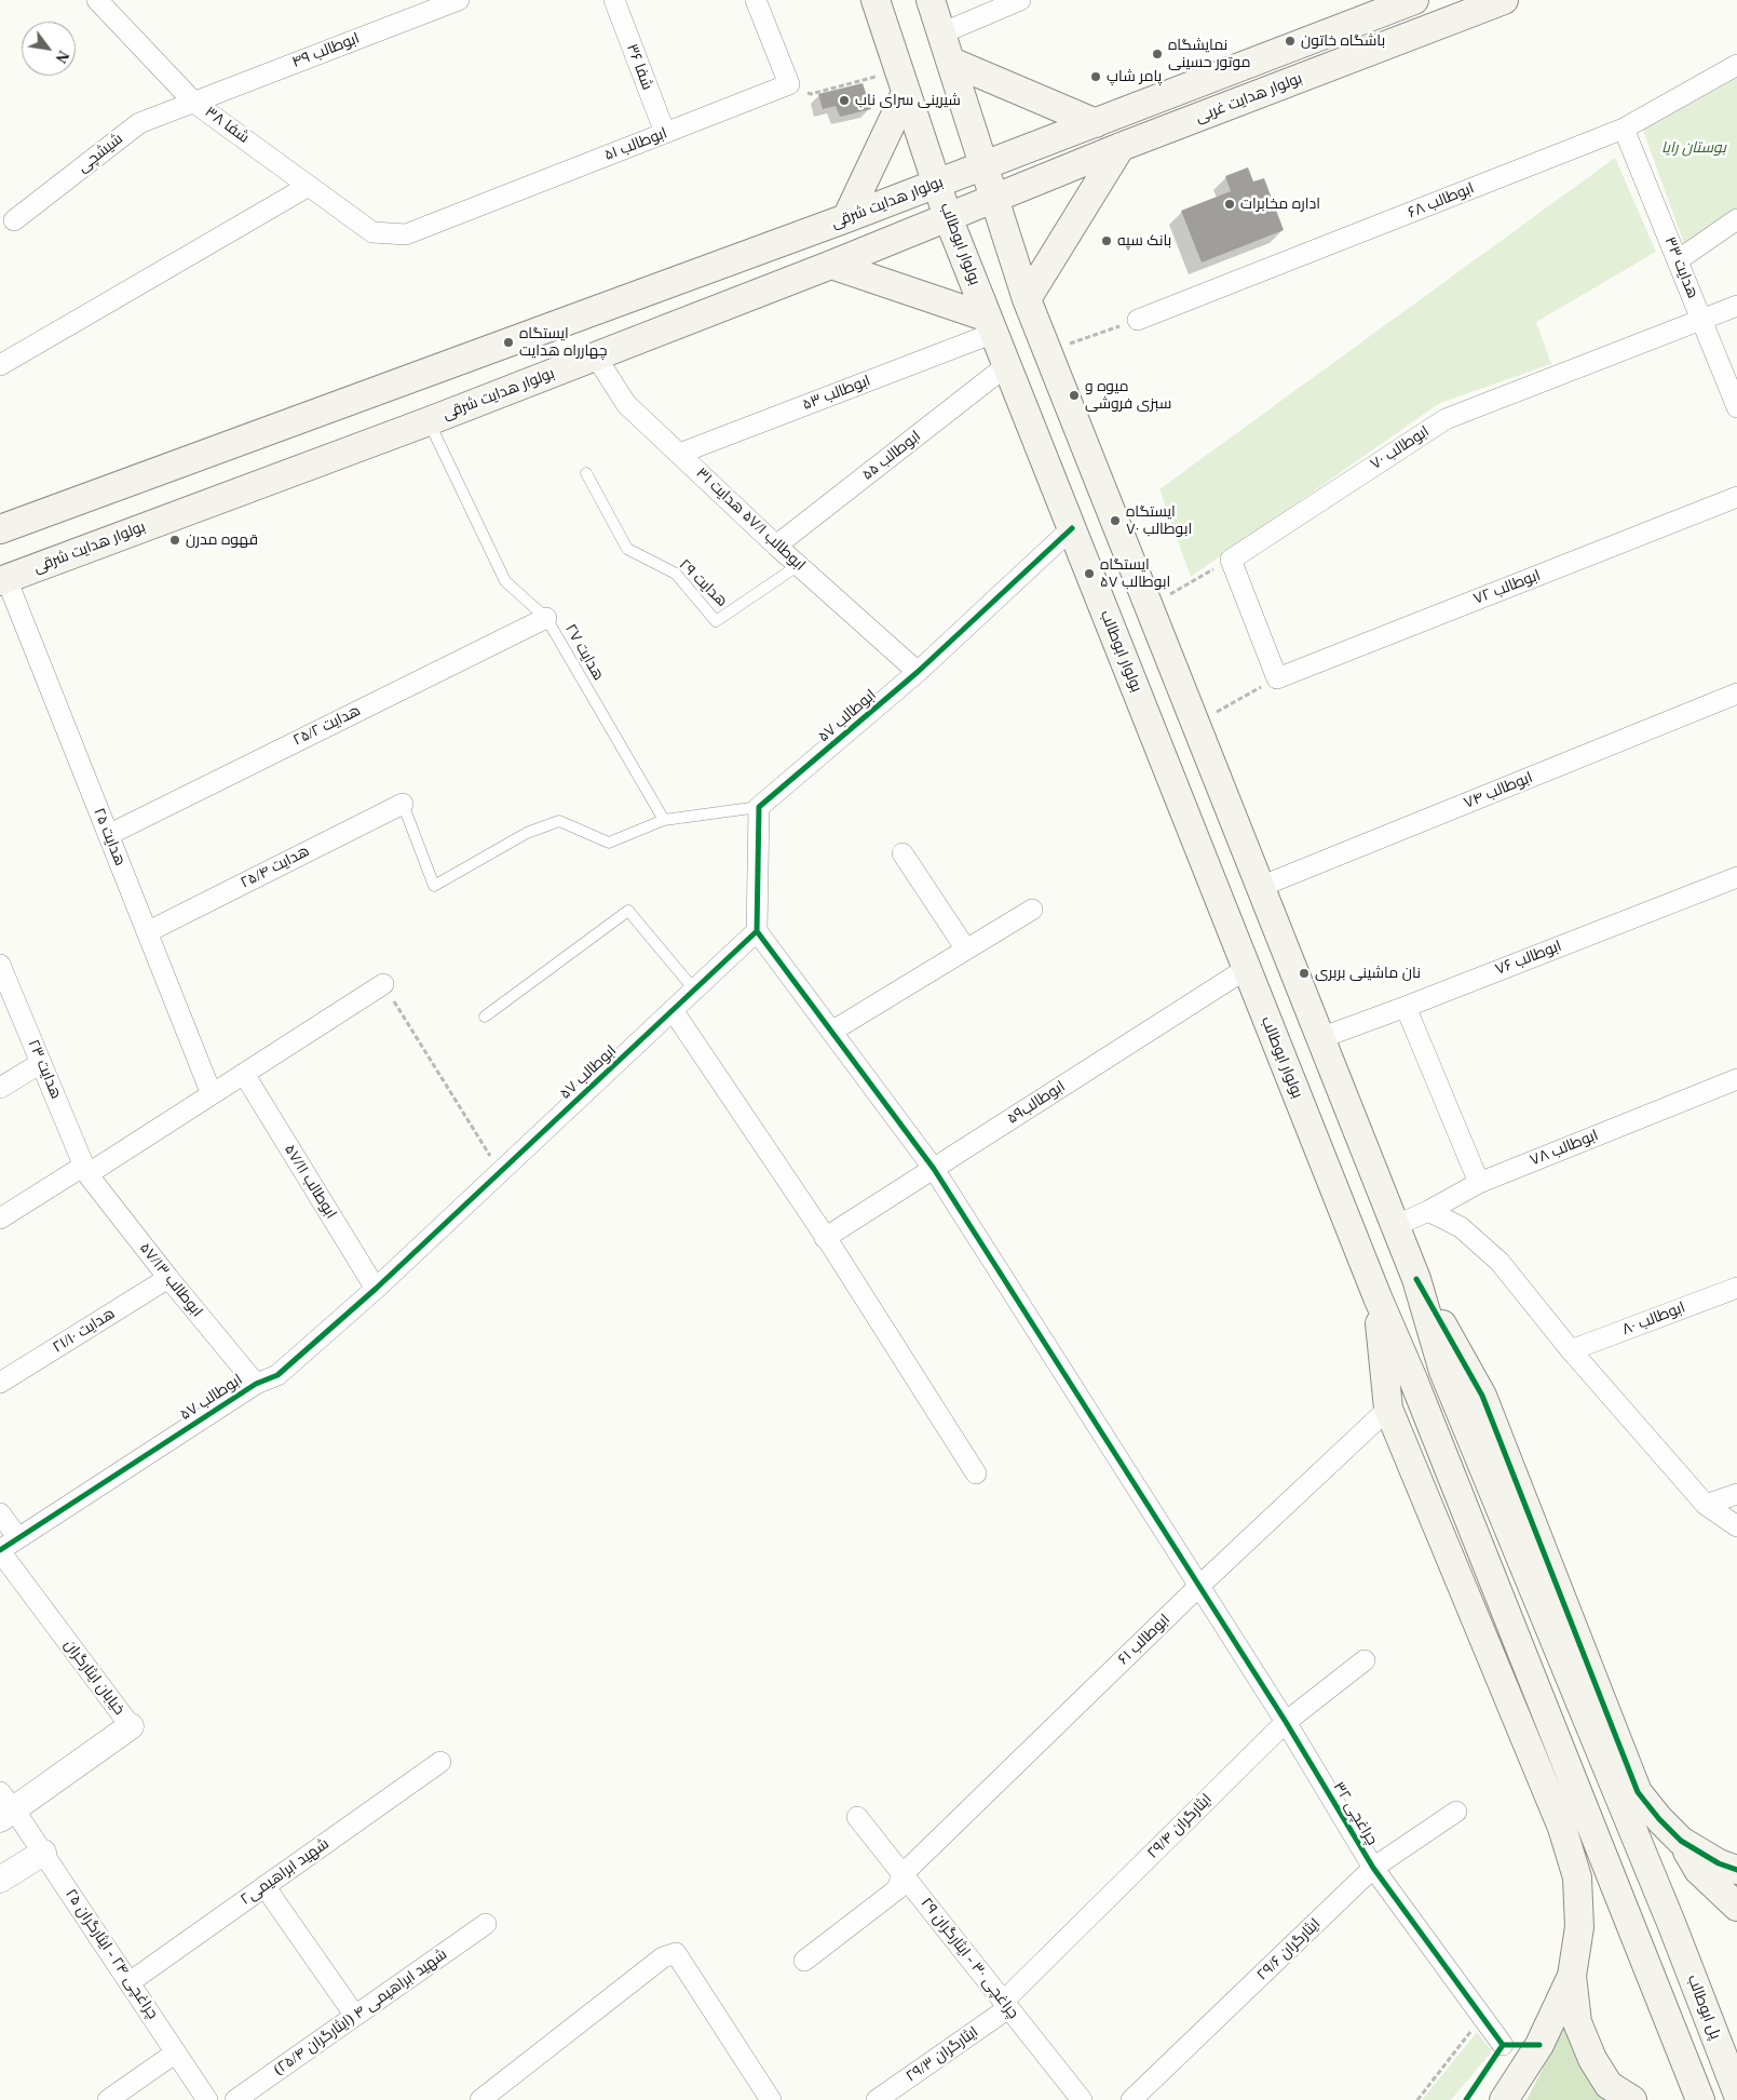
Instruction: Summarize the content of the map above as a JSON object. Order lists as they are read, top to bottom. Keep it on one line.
{"streets":{"main road":["بولوار هدایت غربی","بولوار هدایت شرقی","بولوار ابوطالب","پل ابوطالب"],"street":["ابوطالب ۴۹","شفا ۳۶","شفا ۳۸","ابوطالب ۵۱","شیشچی","ابوطالب ۶۸","هدایت ۳۳","ابوطالب ۵۳","ابوطالب ۷۰","ابوطالب ۵۵","ابوطالب ۵۷/۱ هدایت ۳۱","ابوطالب ۷۲","ابوطالب ۵۷","هدایت ۲۵/۲","ابوطالب ۷۴","هدایت ۲۵","هدایت ۲۵/۴","ابوطالب ۷۶","هدایت ۲۳","ابوطالب۵۹","ابوطالب ۷۸","ابوطالب ۵۷/۱۱","ابوطالب ۵۷/۱۳","ابوطالب ۸۰","هدایت ۲۱/۱۰","ابوطالب ۶۱","خیابان ایثارگران","چراغچی ۳۲","ایثارگران ۲۹/۴","شهید ابراهیمی۲","ایثارگران ۲۹/۶","چراغچی ۲۴ - ایثارگران ۲۵","چراغچی ۳۰ - ایثارگران ۲۹","شهید ابراهیمی ۴ (ایثارگران ۲۵/۴)","ایثارگران ۲۹/۳"],"lane":["هدایت ۲۹","هدایت ۲۷"]},"crossings":[["ابوطالب ۴۹","شفا ۳۸"],["ابوطالب ۴۹","شیشچی"],["شفا ۳۶","ابوطالب ۵۱"],["بولوار هدایت غربی","بولوار هدایت شرقی"],["شفا ۳۸","ابوطالب ۵۱"],["شفا ۳۸","شیشچی"],["ابوطالب ۶۸","هدایت ۳۳"],["بولوار هدایت شرقی","بولوار ابوطالب"],["بولوار هدایت شرقی","ابوطالب ۵۷/۱ هدایت ۳۱"],["بولوار هدایت شرقی","هدایت ۲۷"],["بولوار هدایت شرقی","هدایت ۲۵"],["بولوار ابوطالب","ابوطالب ۵۳"],["بولوار ابوطالب","ابوطالب ۵۵"],["بولوار ابوطالب","ابوطالب ۵۷"],["بولوار ابوطالب","ابوطالب۵۹"],["هدایت ۳۳","ابوطالب ۷۰"],["ابوطالب ۵۳","ابوطالب ۵۷/۱ هدایت ۳۱"],["ابوطالب ۵۵","ابوطالب ۵۷/۱ هدایت ۳۱"],["ابوطالب ۵۷/۱ هدایت ۳۱","هدایت ۲۹"],["ابوطالب ۵۷/۱ هدایت ۳۱","ابوطالب ۵۷"],["هدایت ۲۷","هدایت ۲۵/۲"],["ابوطالب ۵۷","ابوطالب ۵۷/۱۱"],["ابوطالب ۵۷","ابوطالب ۵۷/۱۳"],["ابوطالب ۵۷","خیابان ایثارگران"],["ابوطالب ۵۷","چراغچی ۳۲"],["هدایت ۲۵/۲","هدایت ۲۵"],["هدایت ۲۵","هدایت ۲۵/۴"],["هدایت ۲۳","ابوطالب ۵۷/۱۳"],["ابوطالب۵۹","چراغچی ۳۲"],["ابوطالب ۵۷/۱۳","هدایت ۲۱/۱۰"],["ابوطالب ۶۱","چراغچی ۳۲"],["ابوطالب ۶۱","چراغچی ۳۰ - ایثارگران ۲۹"],["خیابان ایثارگران","چراغچی ۲۴ - ایثارگران ۲۵"],["چراغچی ۳۲","ایثارگران ۲۹/۴"],["چراغچی ۳۲","ایثارگران ۲۹/۶"],["ایثارگران ۲۹/۴","چراغچی ۳۰ - ایثارگران ۲۹"],["ایثارگران ۲۹/۴","ایثارگران ۲۹/۳"],["شهید ابراهیمی۲","چراغچی ۲۴ - ایثارگران ۲۵"],["چراغچی ۳۰ - ایثارگران ۲۹","ایثارگران ۲۹/۳"]],"parks":["بوستان رایا"],"places":["باشگاه خاتون","نمایشگاه موتور حسینی","پامر شاپ","شیرینی سرای ناب","اداره مخابرات","بانک سپه","ایستگاه چهارراه هدایت","میوه و سبزی فروشی","ایستگاه ابوطالب ۷۰","قهوه مدرن","ایستگاه ابوطالب ۵۷","نان ماشینی بربری"],"north":"bottom right"}
